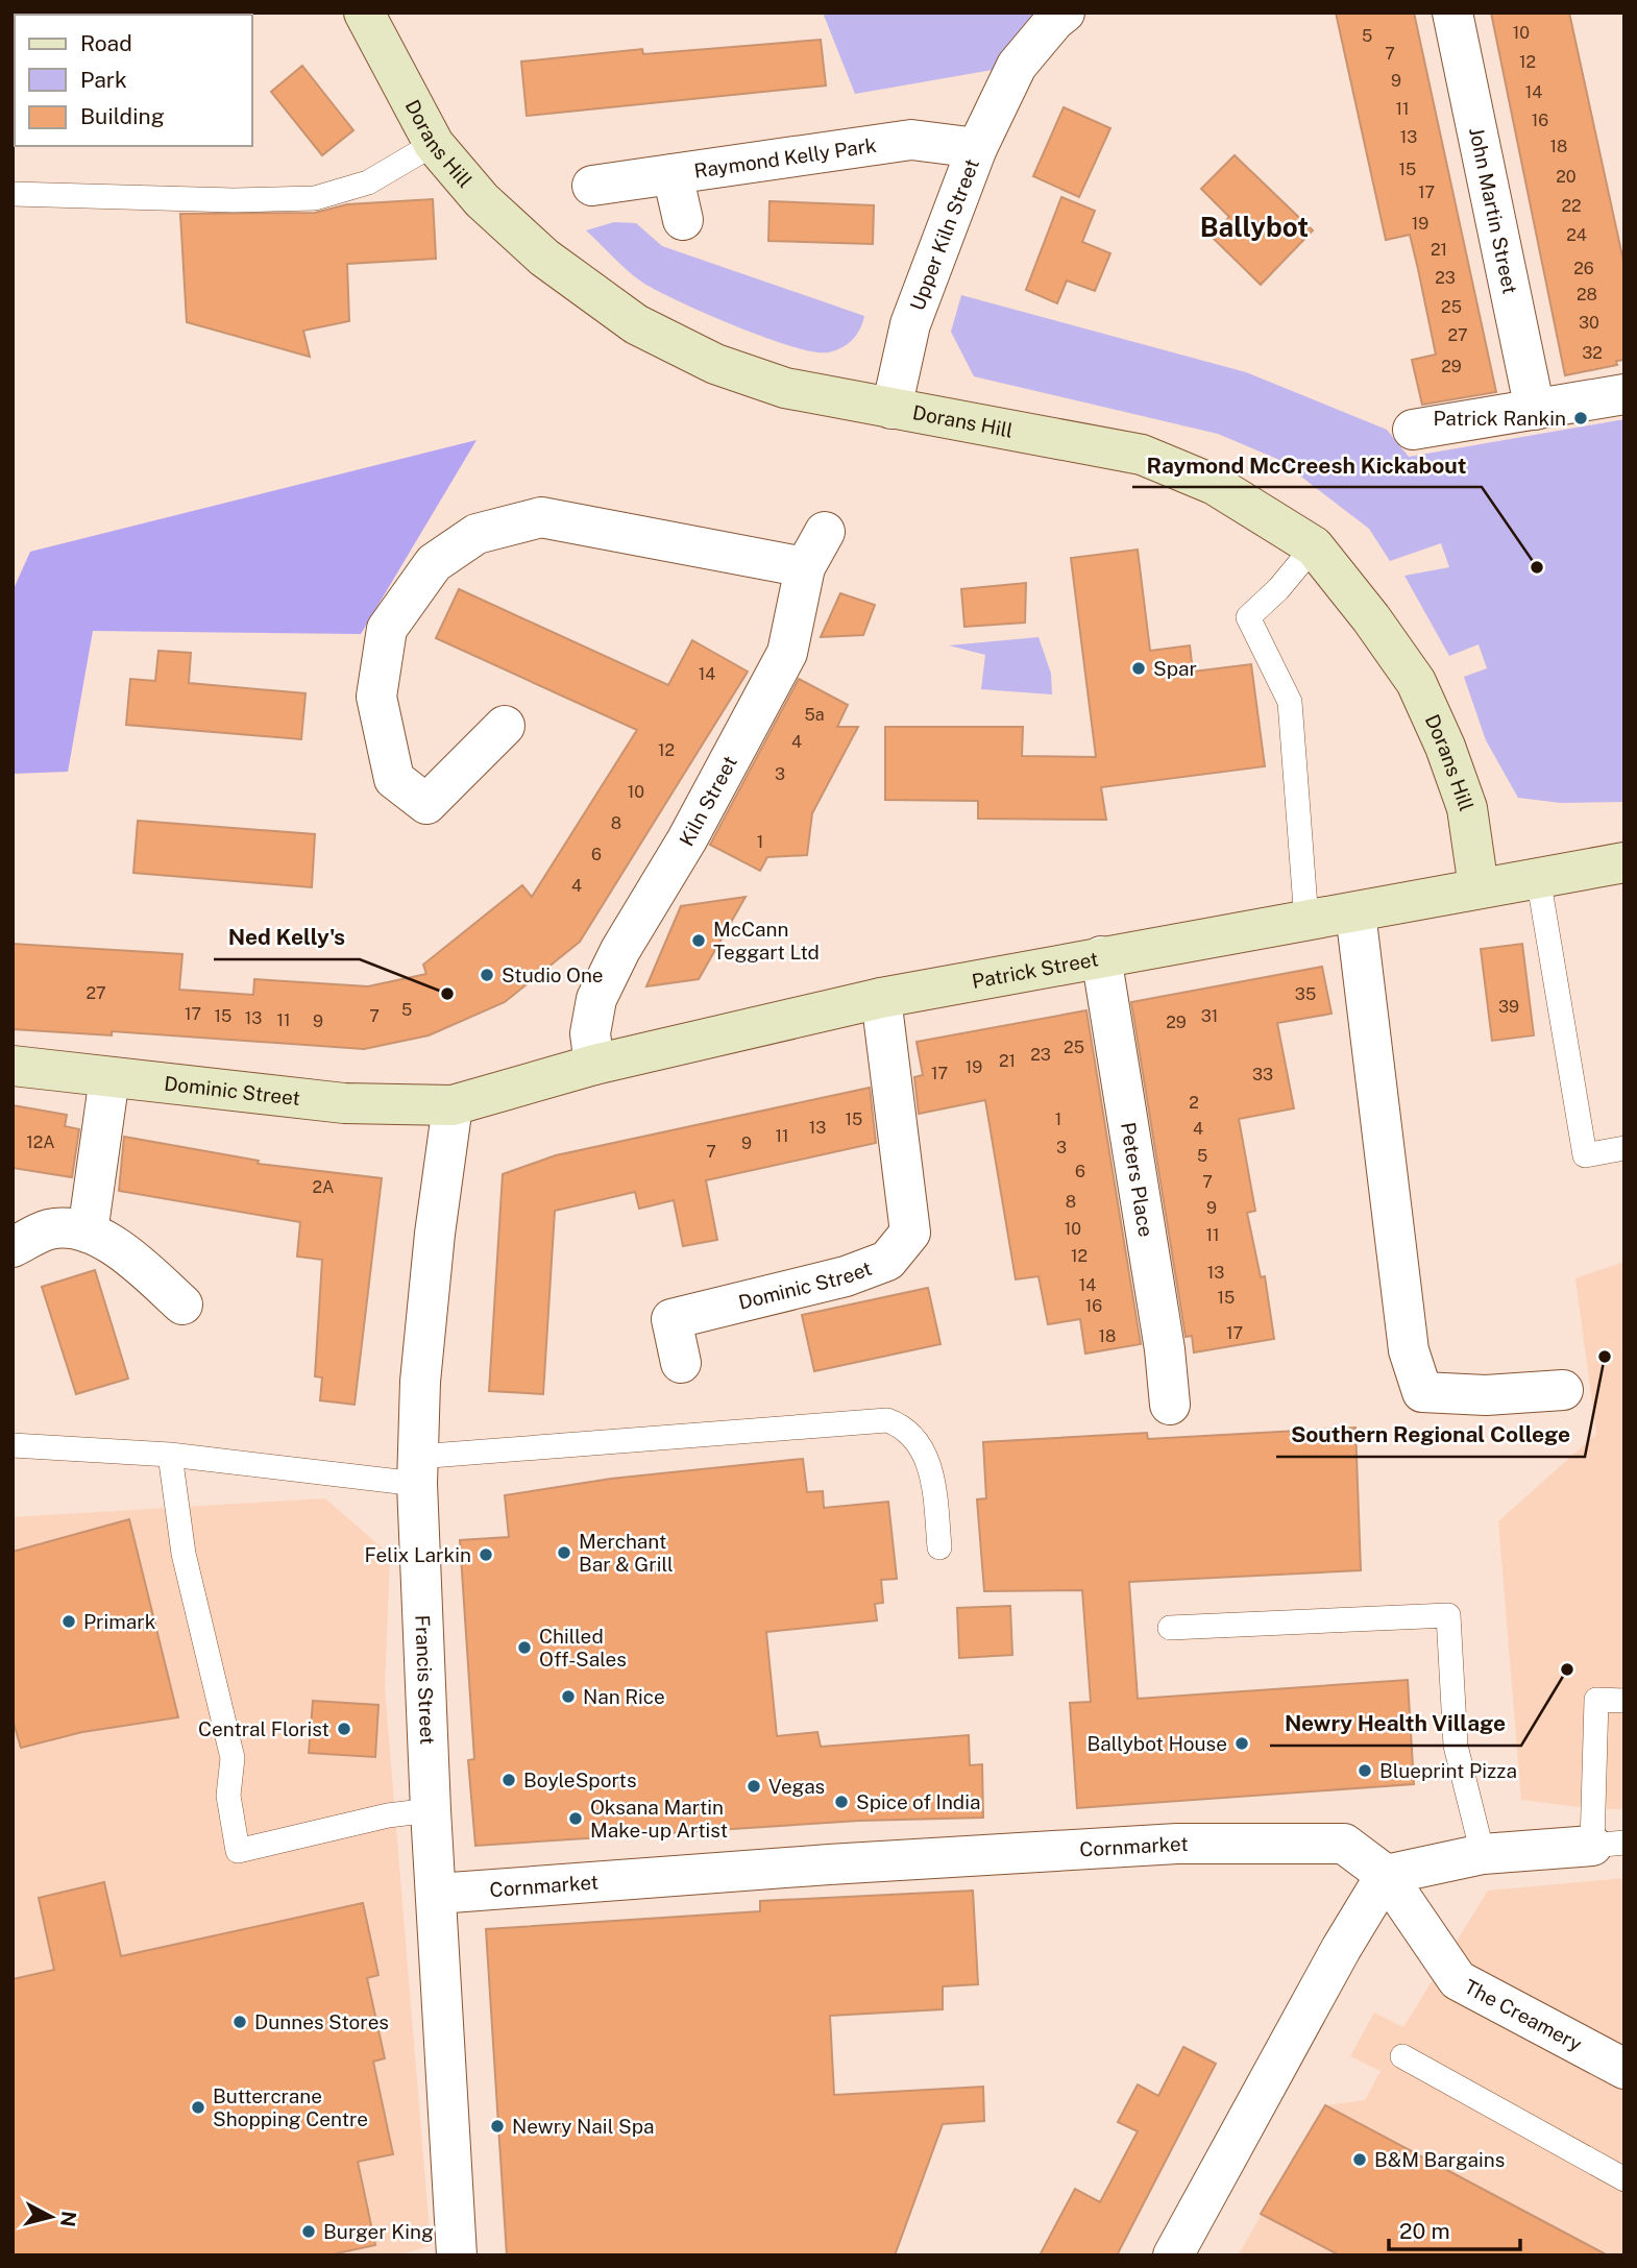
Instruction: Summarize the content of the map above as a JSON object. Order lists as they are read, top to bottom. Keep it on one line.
{"streets":{"main road":["Dorans Hill","Patrick Street","Dominic Street"],"street":["Raymond Kelly Park","John Martin Street","Upper Kiln Street","Kiln Street","Peters Place","Francis Street","Cornmarket","The Creamery"]},"crossings":[["Dorans Hill","Upper Kiln Street"],["Dorans Hill","Patrick Street"],["Raymond Kelly Park","Upper Kiln Street"],["Kiln Street","Patrick Street"],["Patrick Street","Dominic Street"],["Patrick Street","Peters Place"],["Patrick Street","Francis Street"],["Dominic Street","Francis Street"],["Francis Street","Cornmarket"],["Cornmarket","The Creamery"]],"districts":["Ballybot"],"places":["Patrick Rankin","Raymond McCreesh Kickabout","Spar","McCann Teggart Ltd","Studio One","Ned Kelly's","Southern Regional College","Merchant Bar & Grill","Felix Larkin","Primark","Chilled Off-Sales","Newry Health Village","Nan Rice","Central Florist","Ballybot House","Blueprint Pizza","BoyleSports","Vegas","Spice of India","Oksana Martin Make-up Artist","Dunnes Stores","Buttercrane Shopping Centre","Newry Nail Spa","B&M Bargains","Burger King"],"house_numbers":["10","5","7","12","9","14","11","16","13","18","15","20","17","22","19","24","21","26","23","28","25","30","27","32","29","14","5a","4","12","3","10","8","1","6","4","27","35","39","5","17","15","7","31","13","11","9","29","25","23","21","19","17","33","2","15","1","13","4","11","12A","9","3","7","5","6","7","2A","8","9","10","11","12","13","14","15","16","17","18"],"legend":["Road","Park","Building"],"scale_bar":"20 m","north":"right"}
